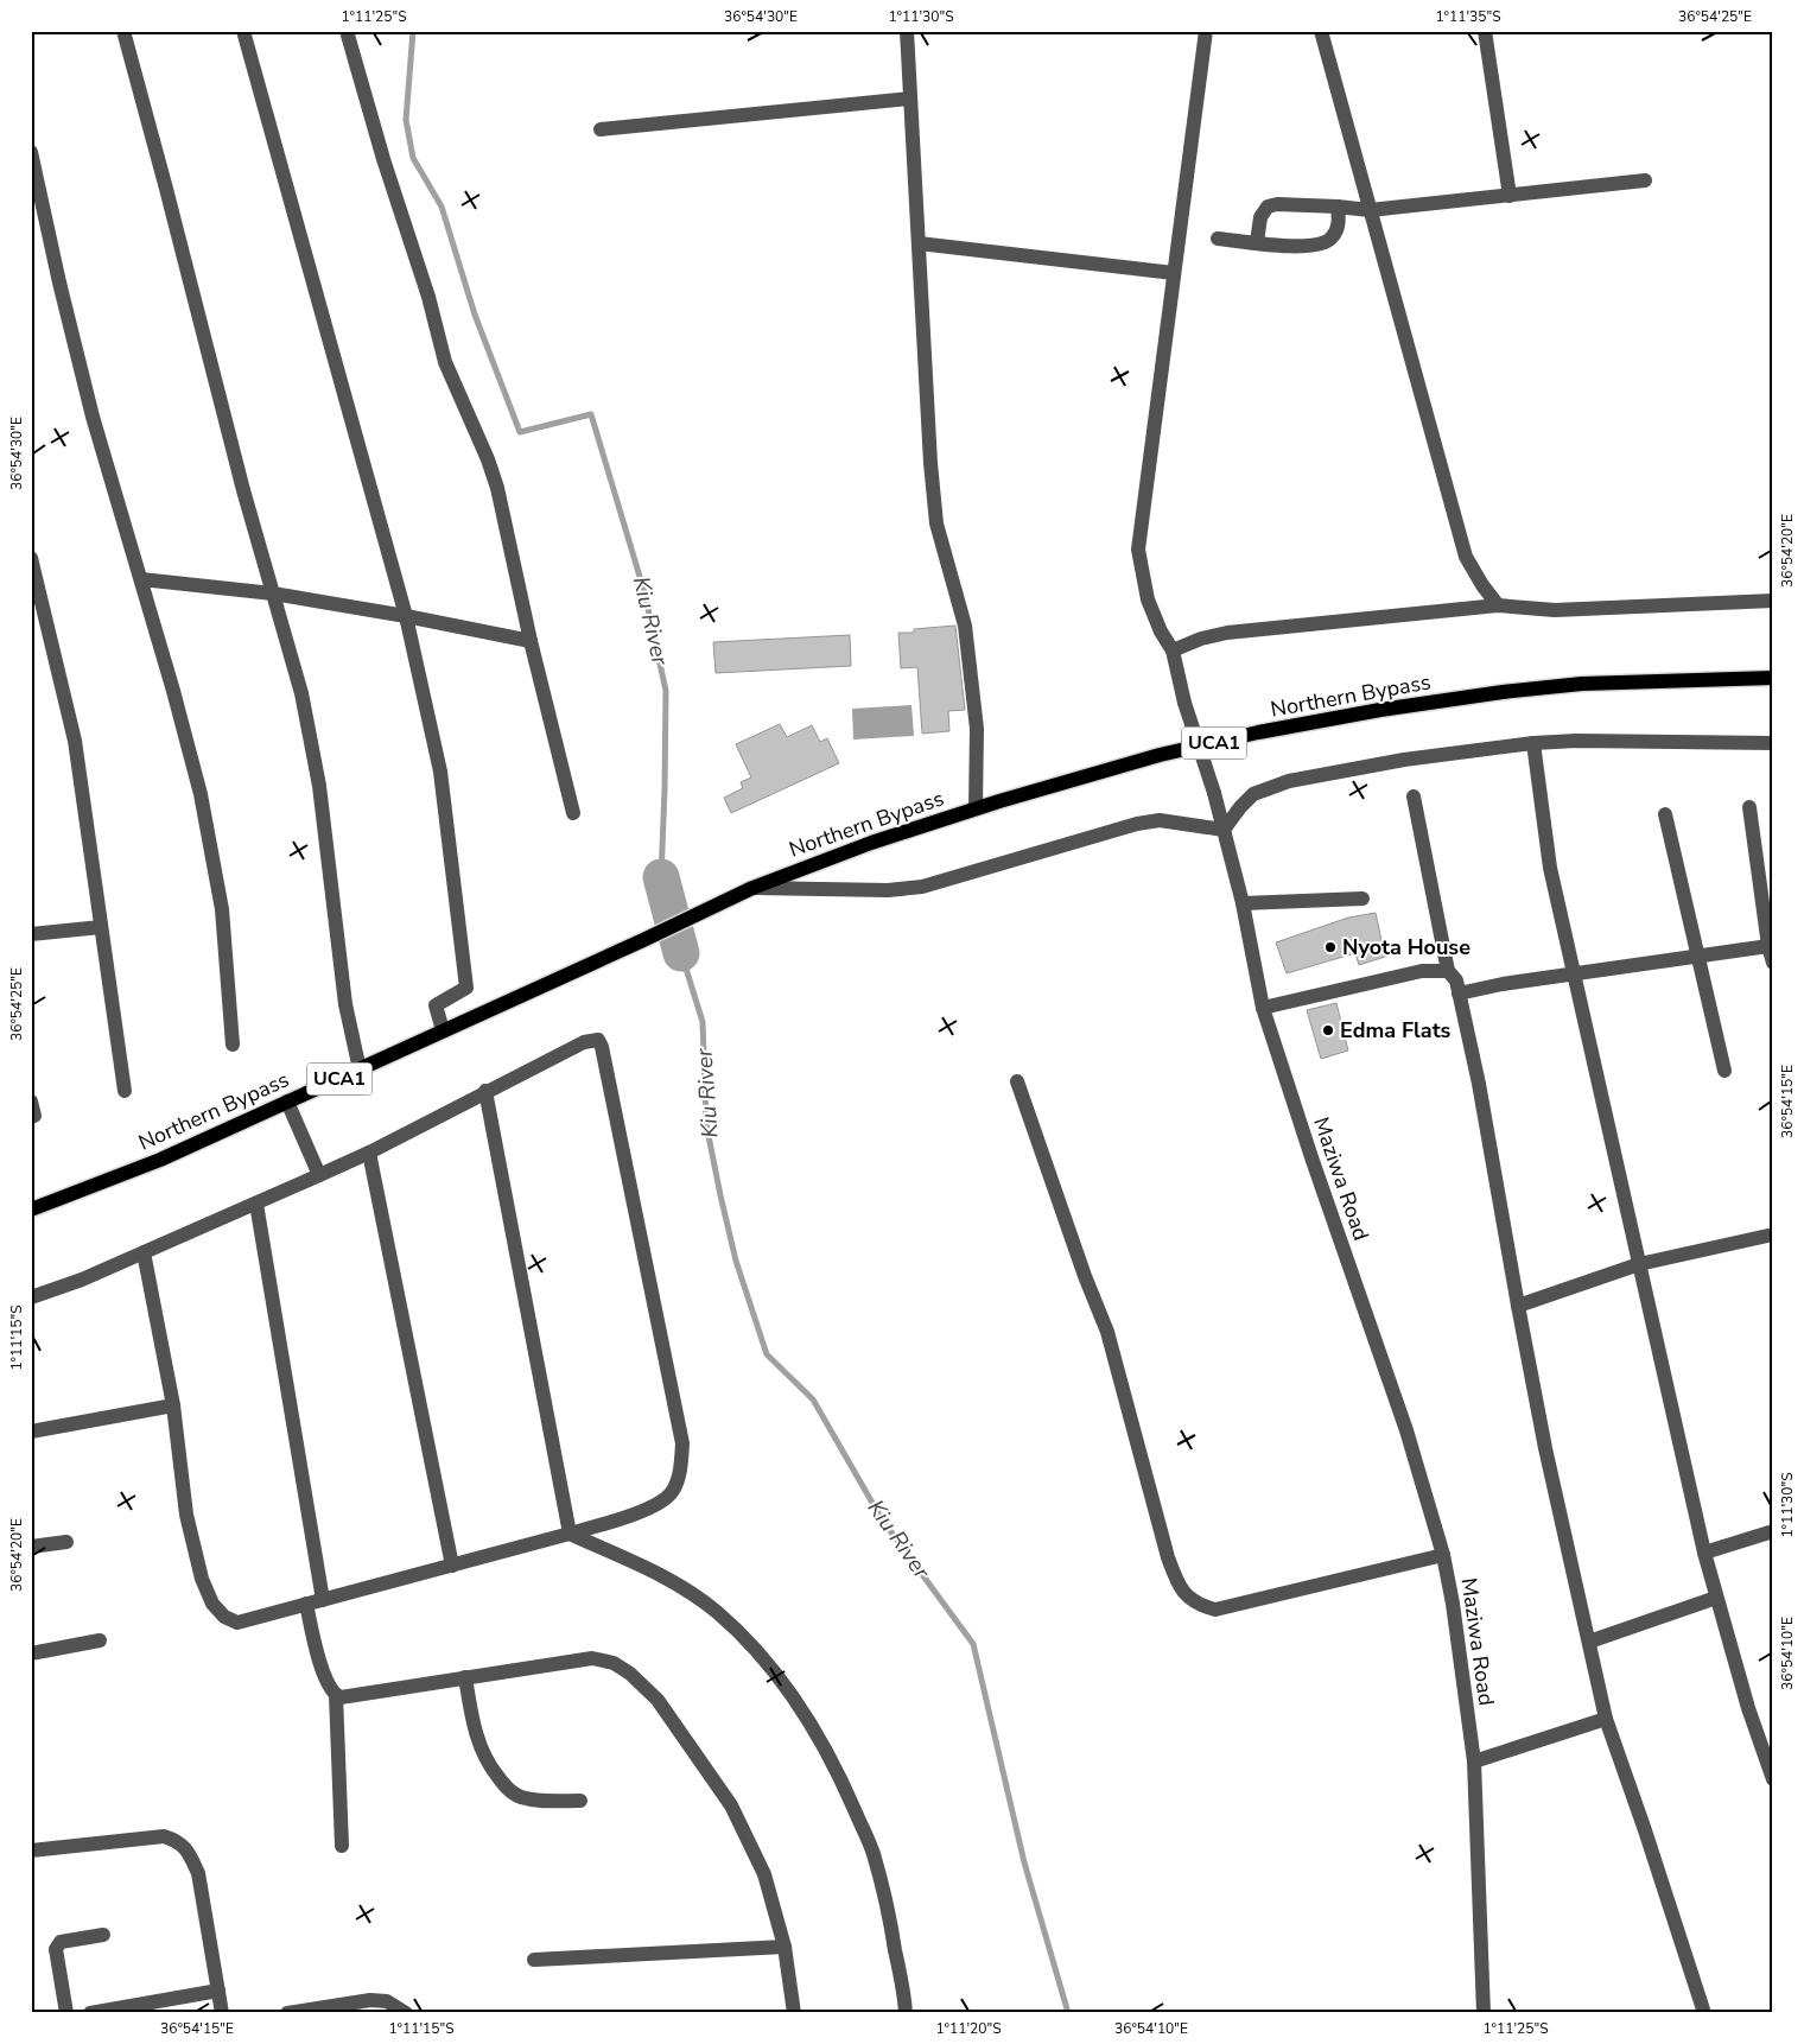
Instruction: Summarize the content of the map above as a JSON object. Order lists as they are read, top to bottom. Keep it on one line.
{"streets":{"main road":["Northern Bypass","UCA1"],"street":["Maziwa Road"]},"water":["Kiu River"],"places":["Nyota House","Edma Flats"],"coordinates":["1°11'25\"S","36°54'30\"E","1°11'30\"S","1°11'35\"S","36°54'25\"E","36°54'20\"E","36°54'15\"E","1°11'15\"S","36°54'10\"E","1°11'20\"S"]}
